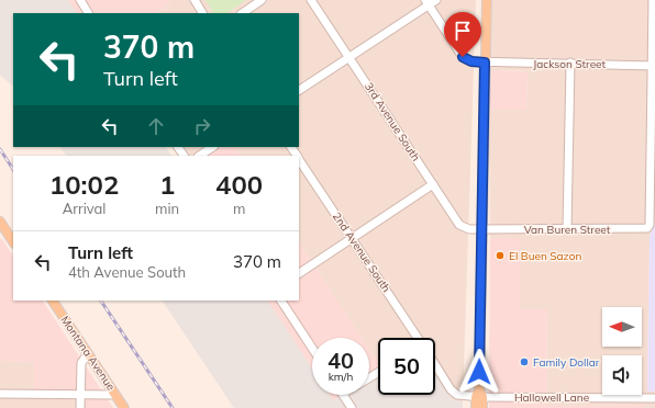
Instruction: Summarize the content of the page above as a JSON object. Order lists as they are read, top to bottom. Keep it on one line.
{"streets":{"main road":["Montana Avenue"],"street":["Jackson Street","3rd Avenue South","Van Buren Street","2nd Avenue South","Hallowell Lane"]},"crossings":[["Jackson Street","Van Buren Street"],["3rd Avenue South","Van Buren Street"],["2nd Avenue South","Hallowell Lane"]],"places":["El Buen Sazon","Family Dollar"],"north":"left","page":{"turn":["370 m","Turn left"],"eta":["10:02","Arrival","1","min","400","m"],"list":[{"name":"Turn left","note":"4th Avenue South","value":"370 m"}],"speed":"40 km/h","limit":"50"}}
